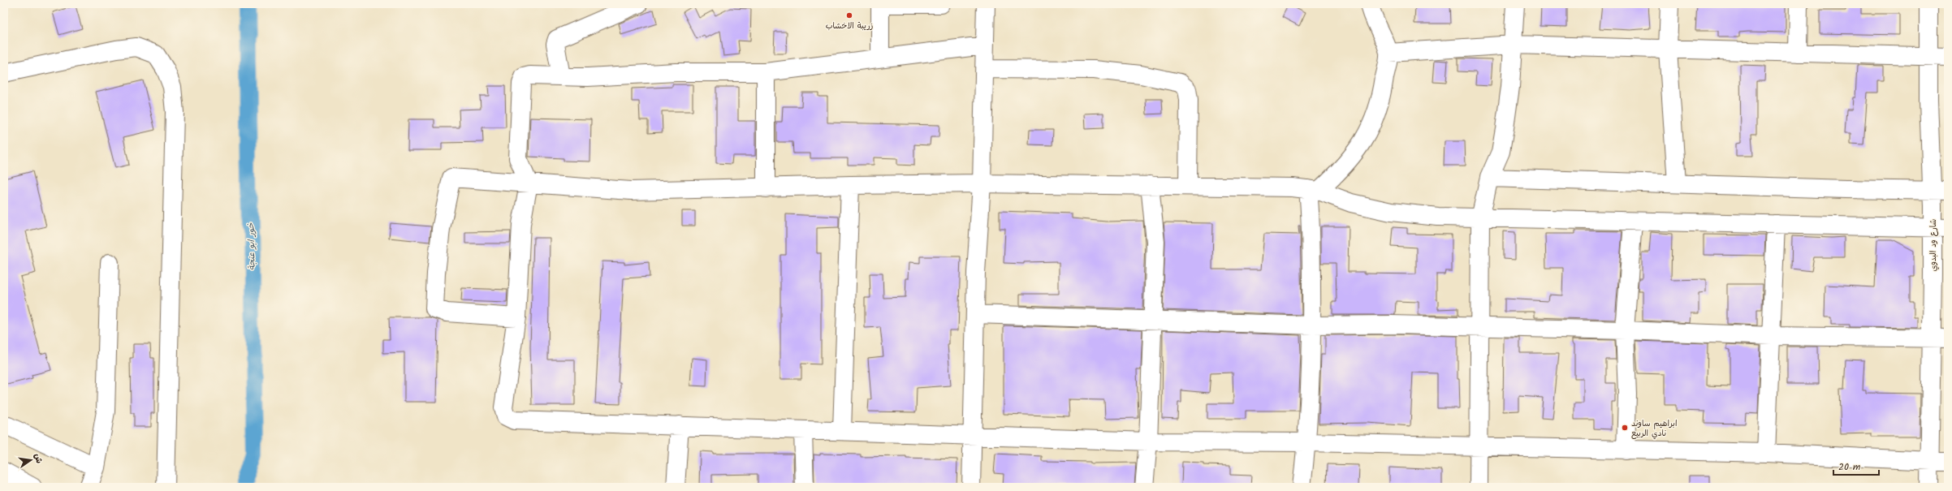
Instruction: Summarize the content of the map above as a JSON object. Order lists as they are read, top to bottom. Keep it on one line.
{"streets":{"street":["شارع ود البدوي"]},"water":["خور ابو عنجة"],"places":["زريبة الاخشاب","ابراهيم ساوند نادي الربيع"],"scale_bar":"20 m","north":"right"}
